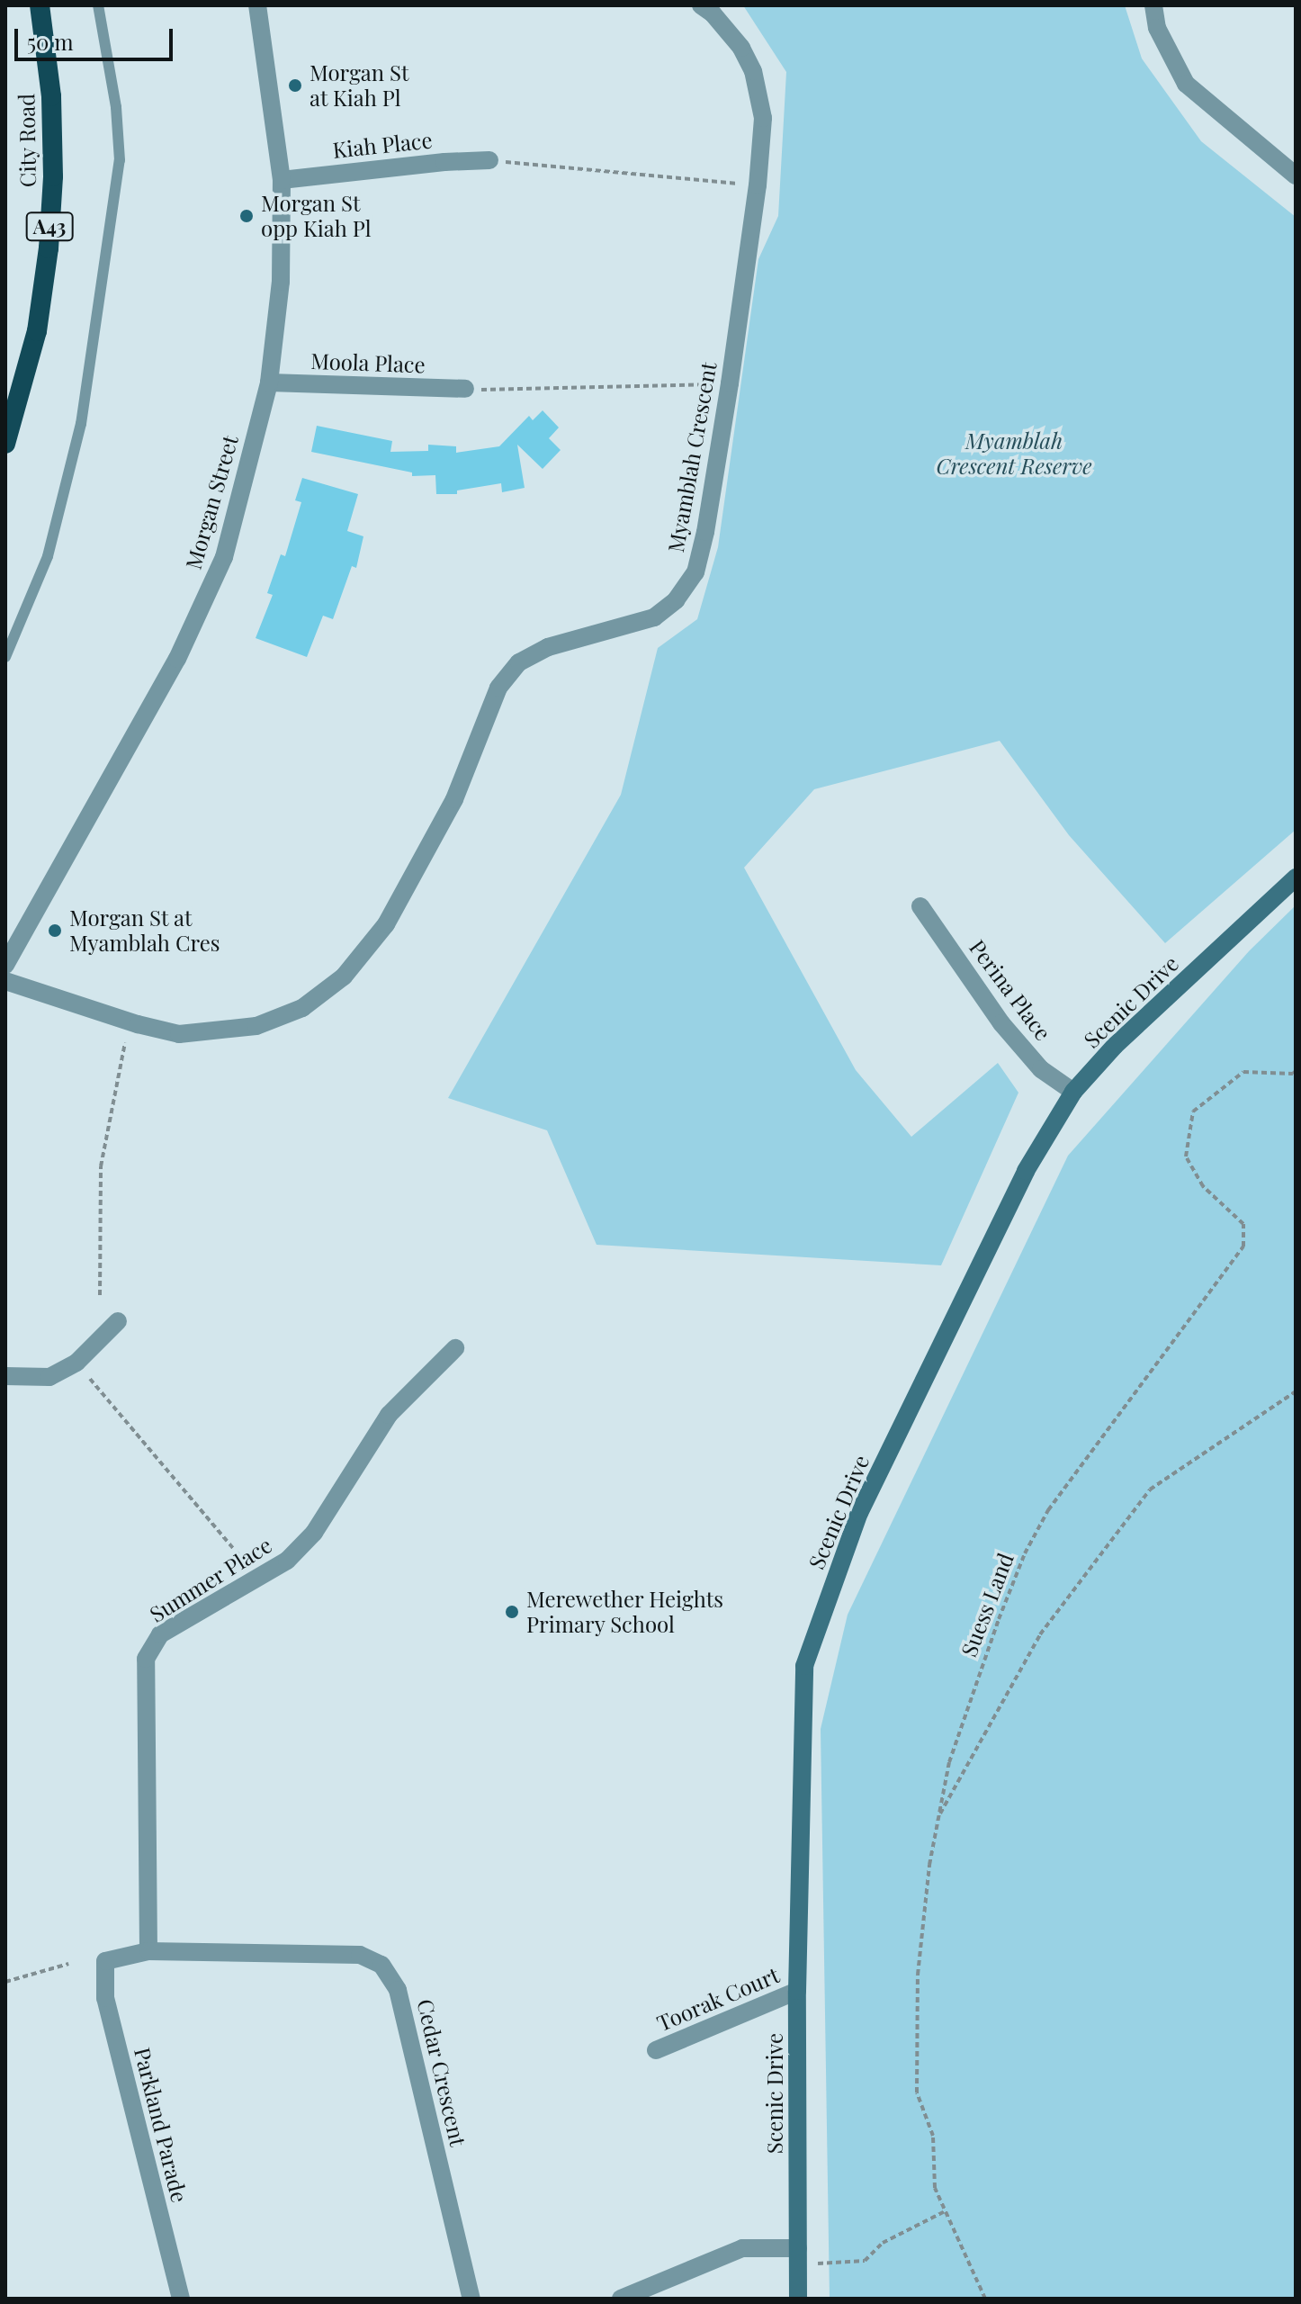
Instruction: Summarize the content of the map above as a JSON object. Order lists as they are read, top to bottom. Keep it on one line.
{"streets":{"highway":["City Road","A43"],"main road":["Scenic Drive"],"street":["Kiah Place","Moola Place","Myamblah Crescent","Morgan Street","Perina Place","Summer Place","Toorak Court","Cedar Crescent","Parkland Parade"],"path":["Suess Land"]},"crossings":[["Kiah Place","Morgan Street"],["Moola Place","Morgan Street"],["Perina Place","Scenic Drive"],["Scenic Drive","Toorak Court"],["Summer Place","Cedar Crescent"],["Cedar Crescent","Parkland Parade"]],"parks":["Myamblah Crescent Reserve"],"places":["Morgan St at Kiah Pl","Morgan St opp Kiah Pl","Morgan St at Myamblah Cres","Merewether Heights Primary School"],"scale_bar":"50 m"}
